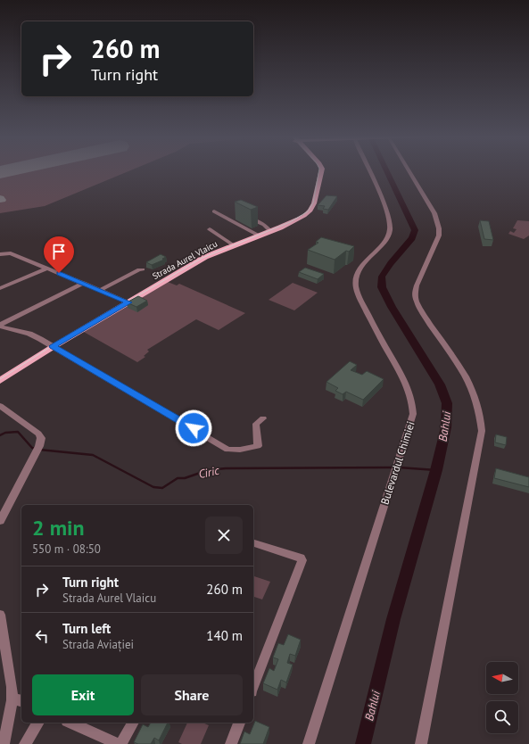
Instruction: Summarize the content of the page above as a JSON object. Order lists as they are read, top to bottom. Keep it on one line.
{"streets":{"main road":["Strada Aurel Vlaicu"],"street":["Bulevardul Chimiei"]},"water":["Bahlui","Ciric"],"north":"left","page":{"turn":["260 m","Turn right"],"heading":["2 min","550 m · 08:50"],"list":[{"name":"Turn right","note":"Strada Aurel Vlaicu","value":"260 m"},{"name":"Turn left","note":"Strada Aviației","value":"140 m"}],"buttons":["Exit","Share"]}}
